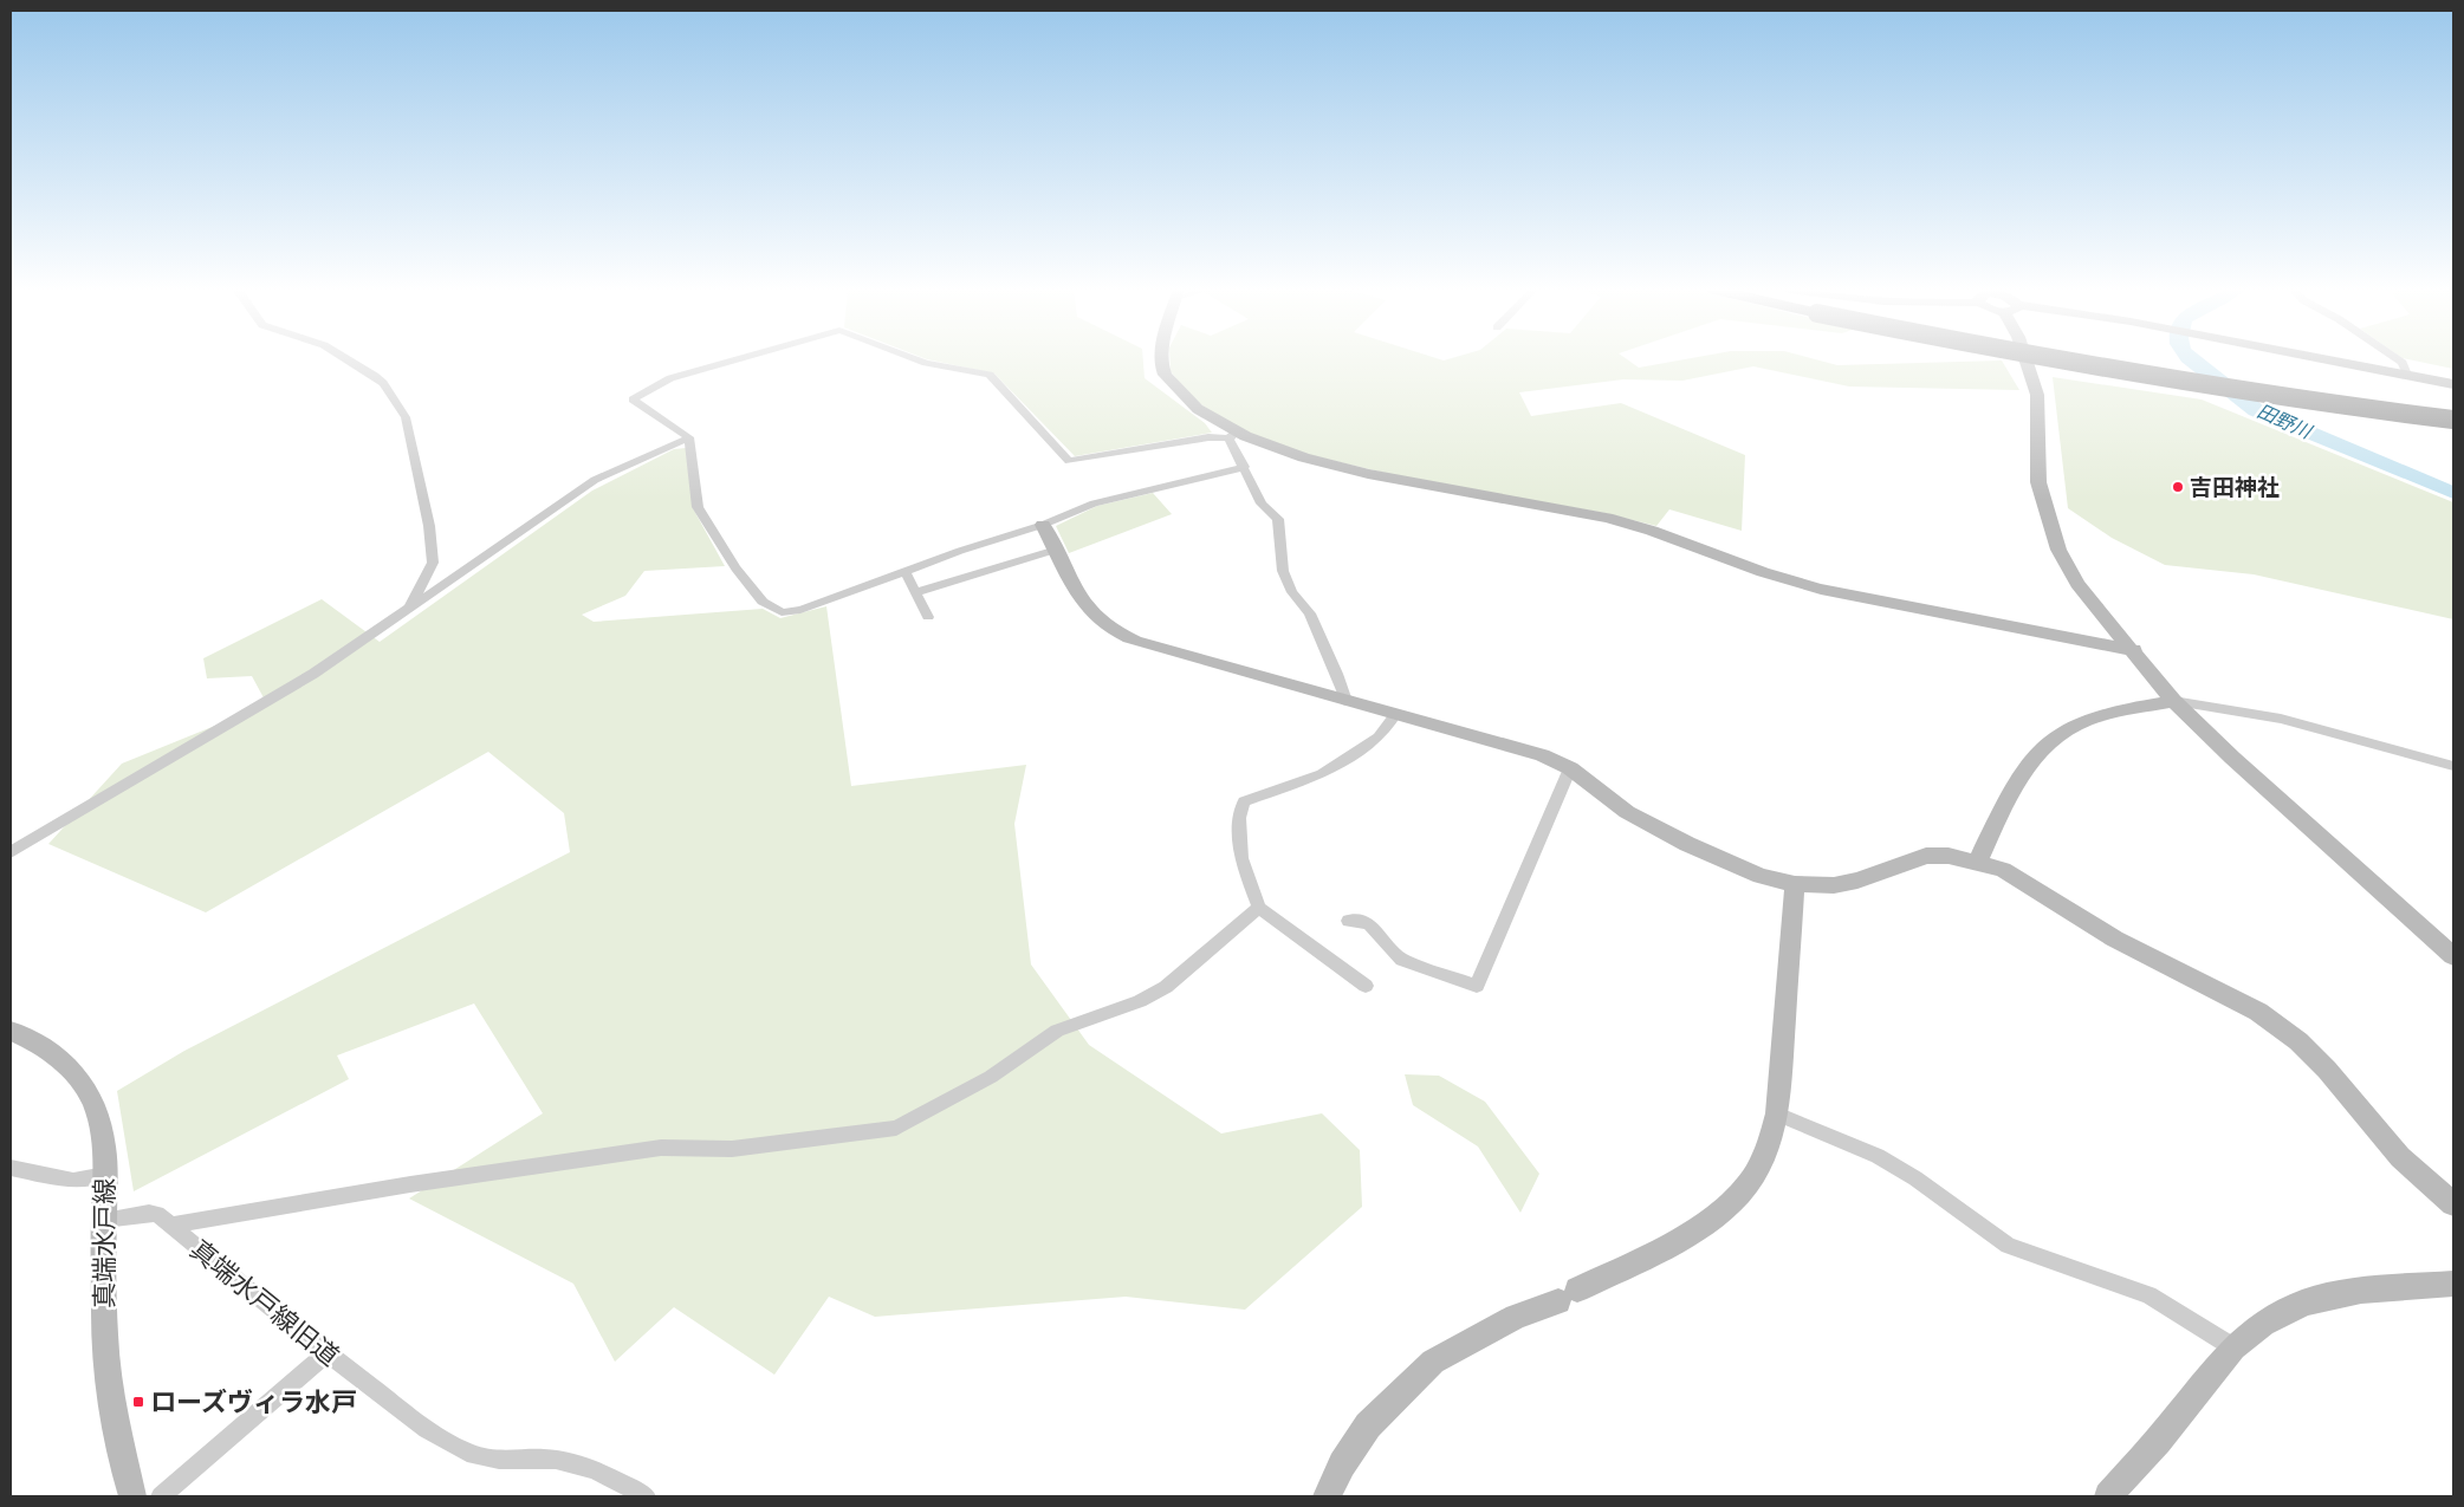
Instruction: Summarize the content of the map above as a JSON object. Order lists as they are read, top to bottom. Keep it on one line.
{"streets":{"street":["真端水戸線","真端水戸線旧道"]},"crossings":[["真端水戸線","真端水戸線旧道"]],"water":["田野川"],"places":{"other":["吉田神社"],"transit":["ローズヴィラ水戸"]}}
